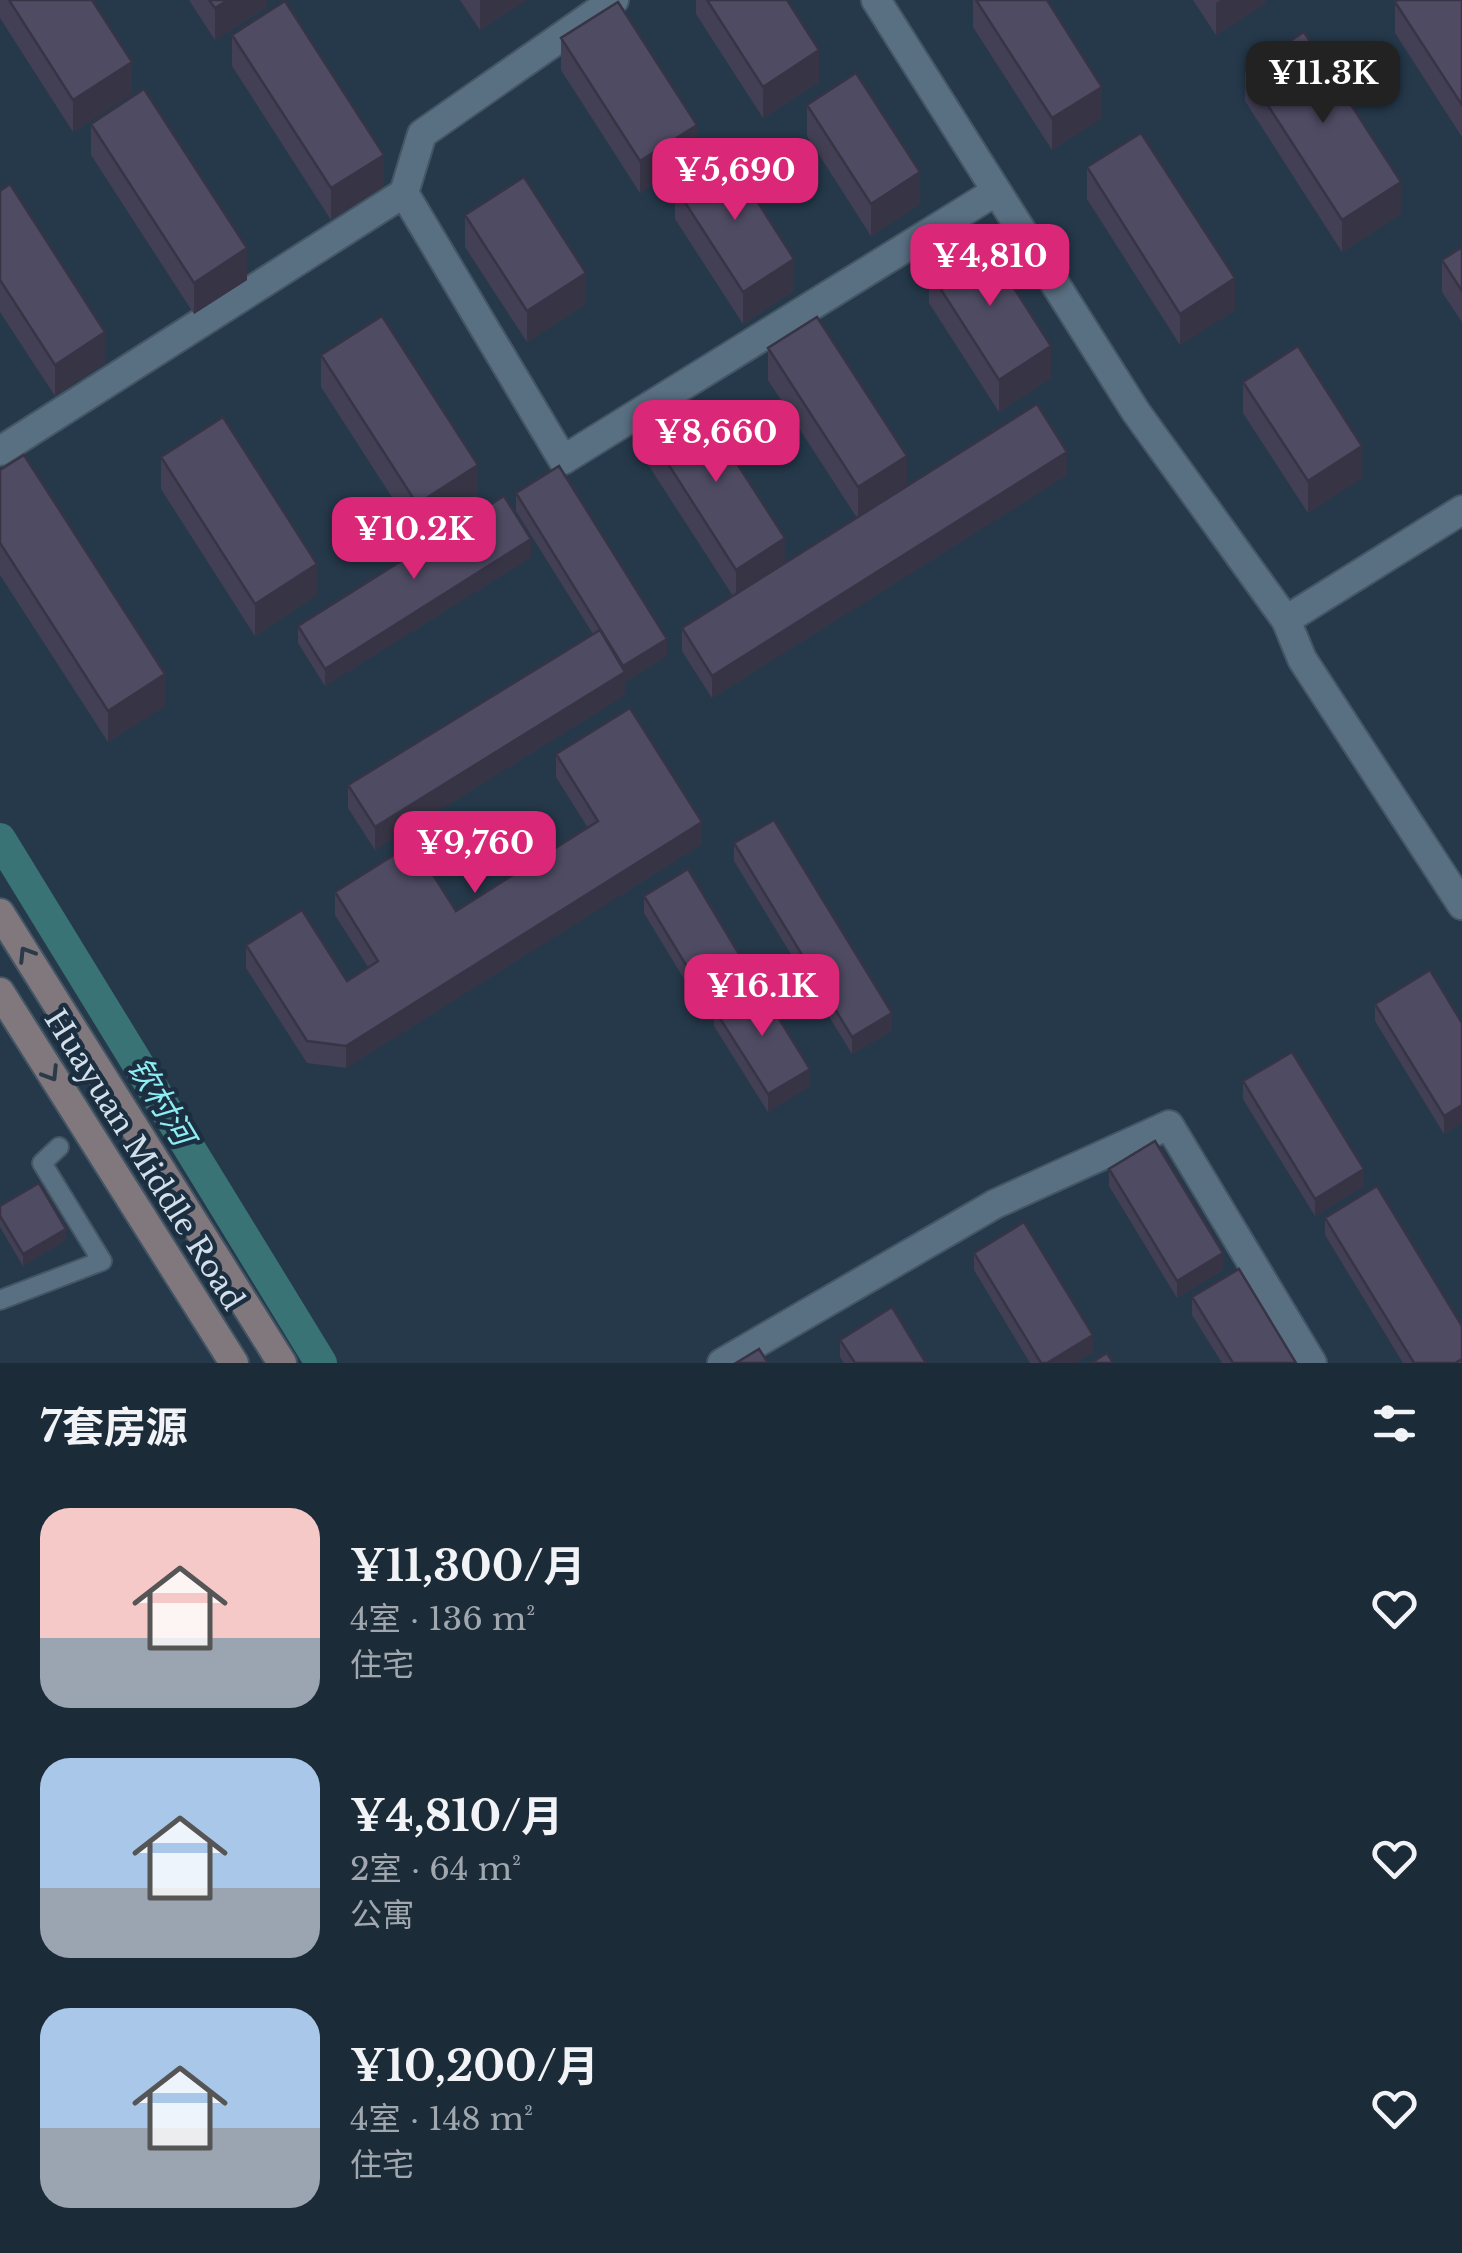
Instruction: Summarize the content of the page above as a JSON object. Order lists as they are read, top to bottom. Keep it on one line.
{"streets":{"main road":["Huayuan Middle Road"]},"water":["钦村河"],"page":{"price":["¥11.3K","¥5,690","¥4,810","¥8,660","¥10.2K","¥9,760","¥16.1K"],"heading":"7套房源","list":[{"name":"¥11,300/月","note":"4室 · 136 m² · 住宅"},{"name":"¥4,810/月","note":"2室 · 64 m² · 公寓"},{"name":"¥10,200/月","note":"4室 · 148 m² · 住宅"}]}}
